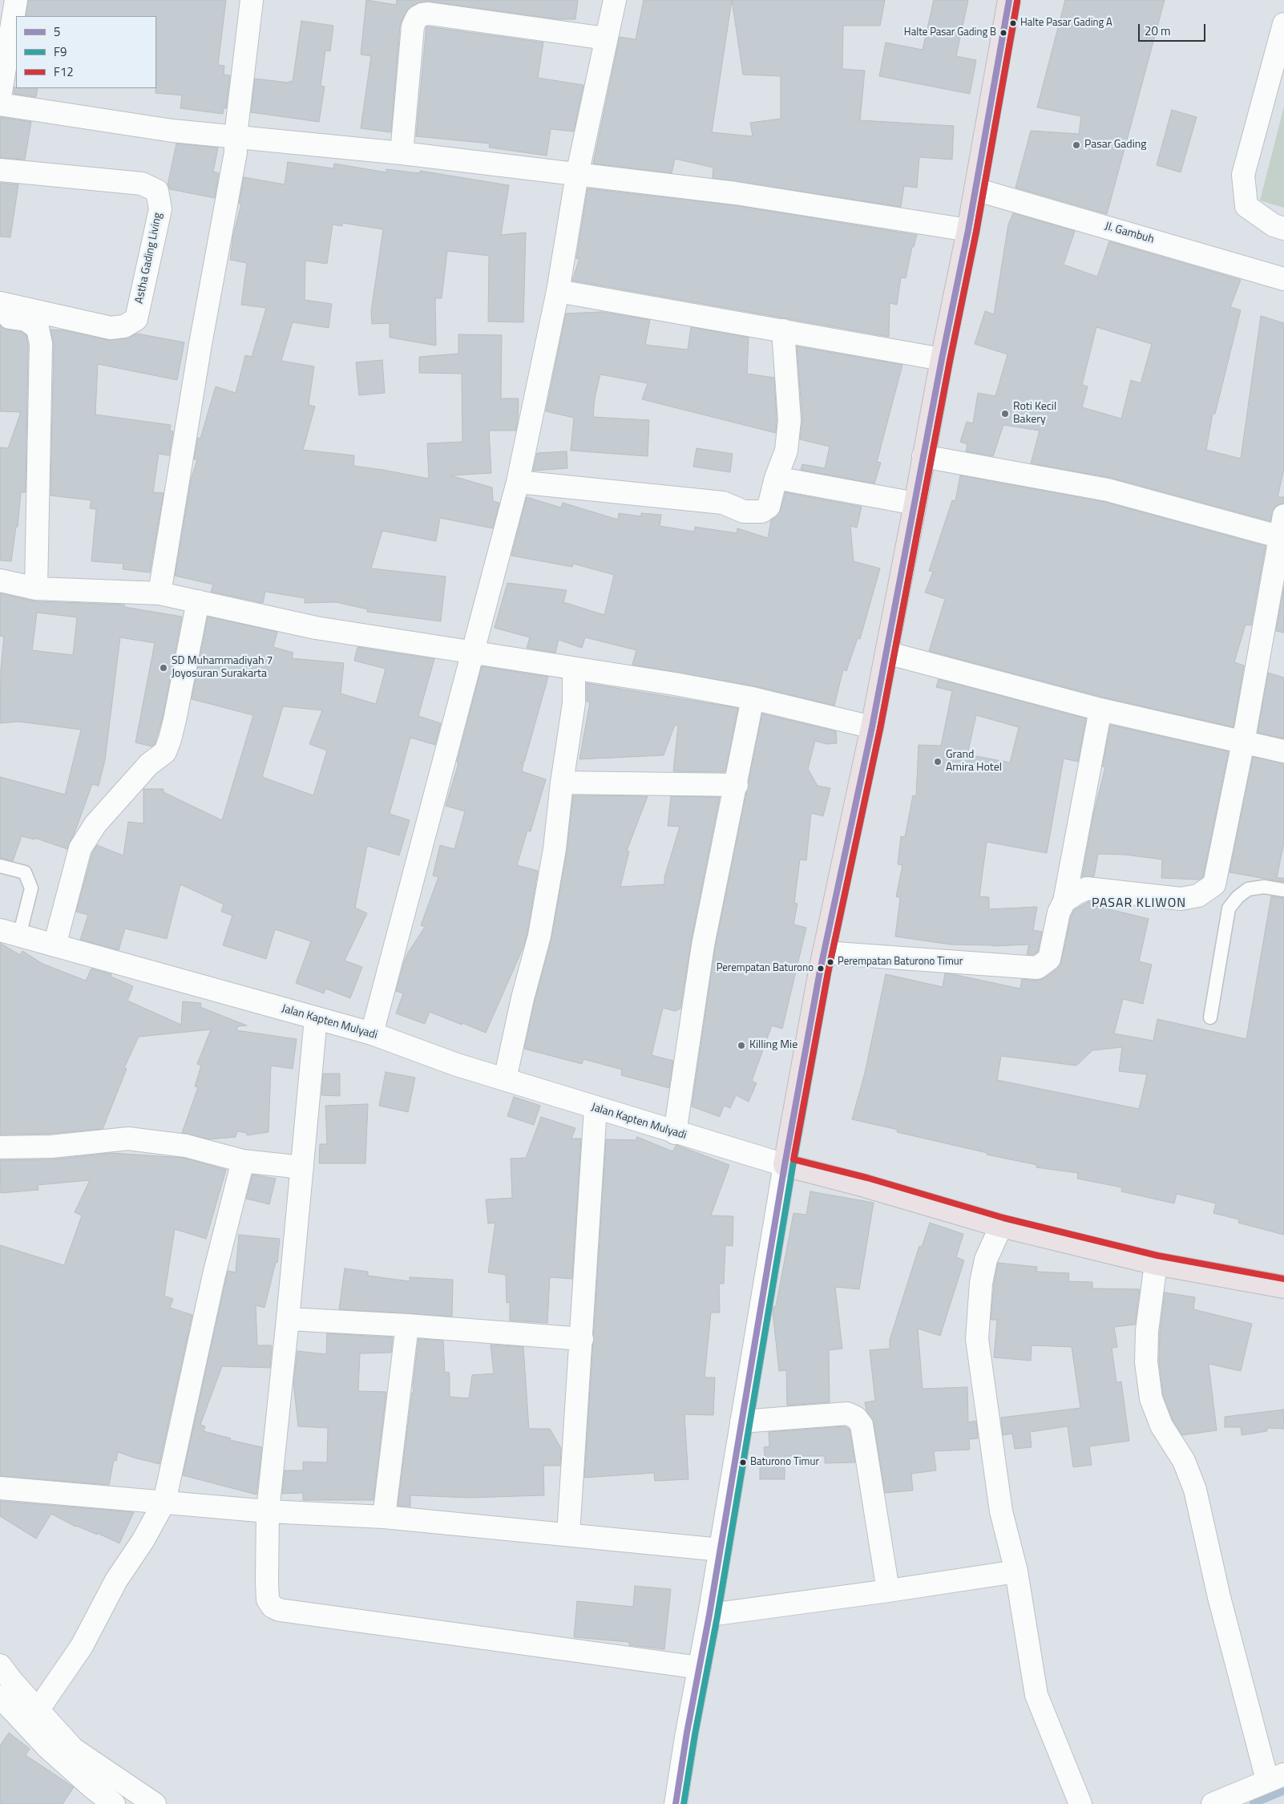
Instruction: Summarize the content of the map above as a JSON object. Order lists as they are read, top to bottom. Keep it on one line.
{"streets":{"main road":["Jalan Kapten Mulyadi"],"street":["Jl. Gambuh","Astha Gading Living"]},"districts":["PASAR KLIWON"],"places":["Halte Pasar Gading A","Halte Pasar Gading B","Pasar Gading","Roti Kecil Bakery","SD Muhammadiyah 7 Joyosuran Surakarta","Grand Amira Hotel","Perempatan Baturono Timur","Perempatan Baturono","Killing Mie","Baturono Timur"],"lines":["transit line 5","transit line F9","transit line F12"],"legend":["5","F9","F12"],"scale_bar":"20 m"}
